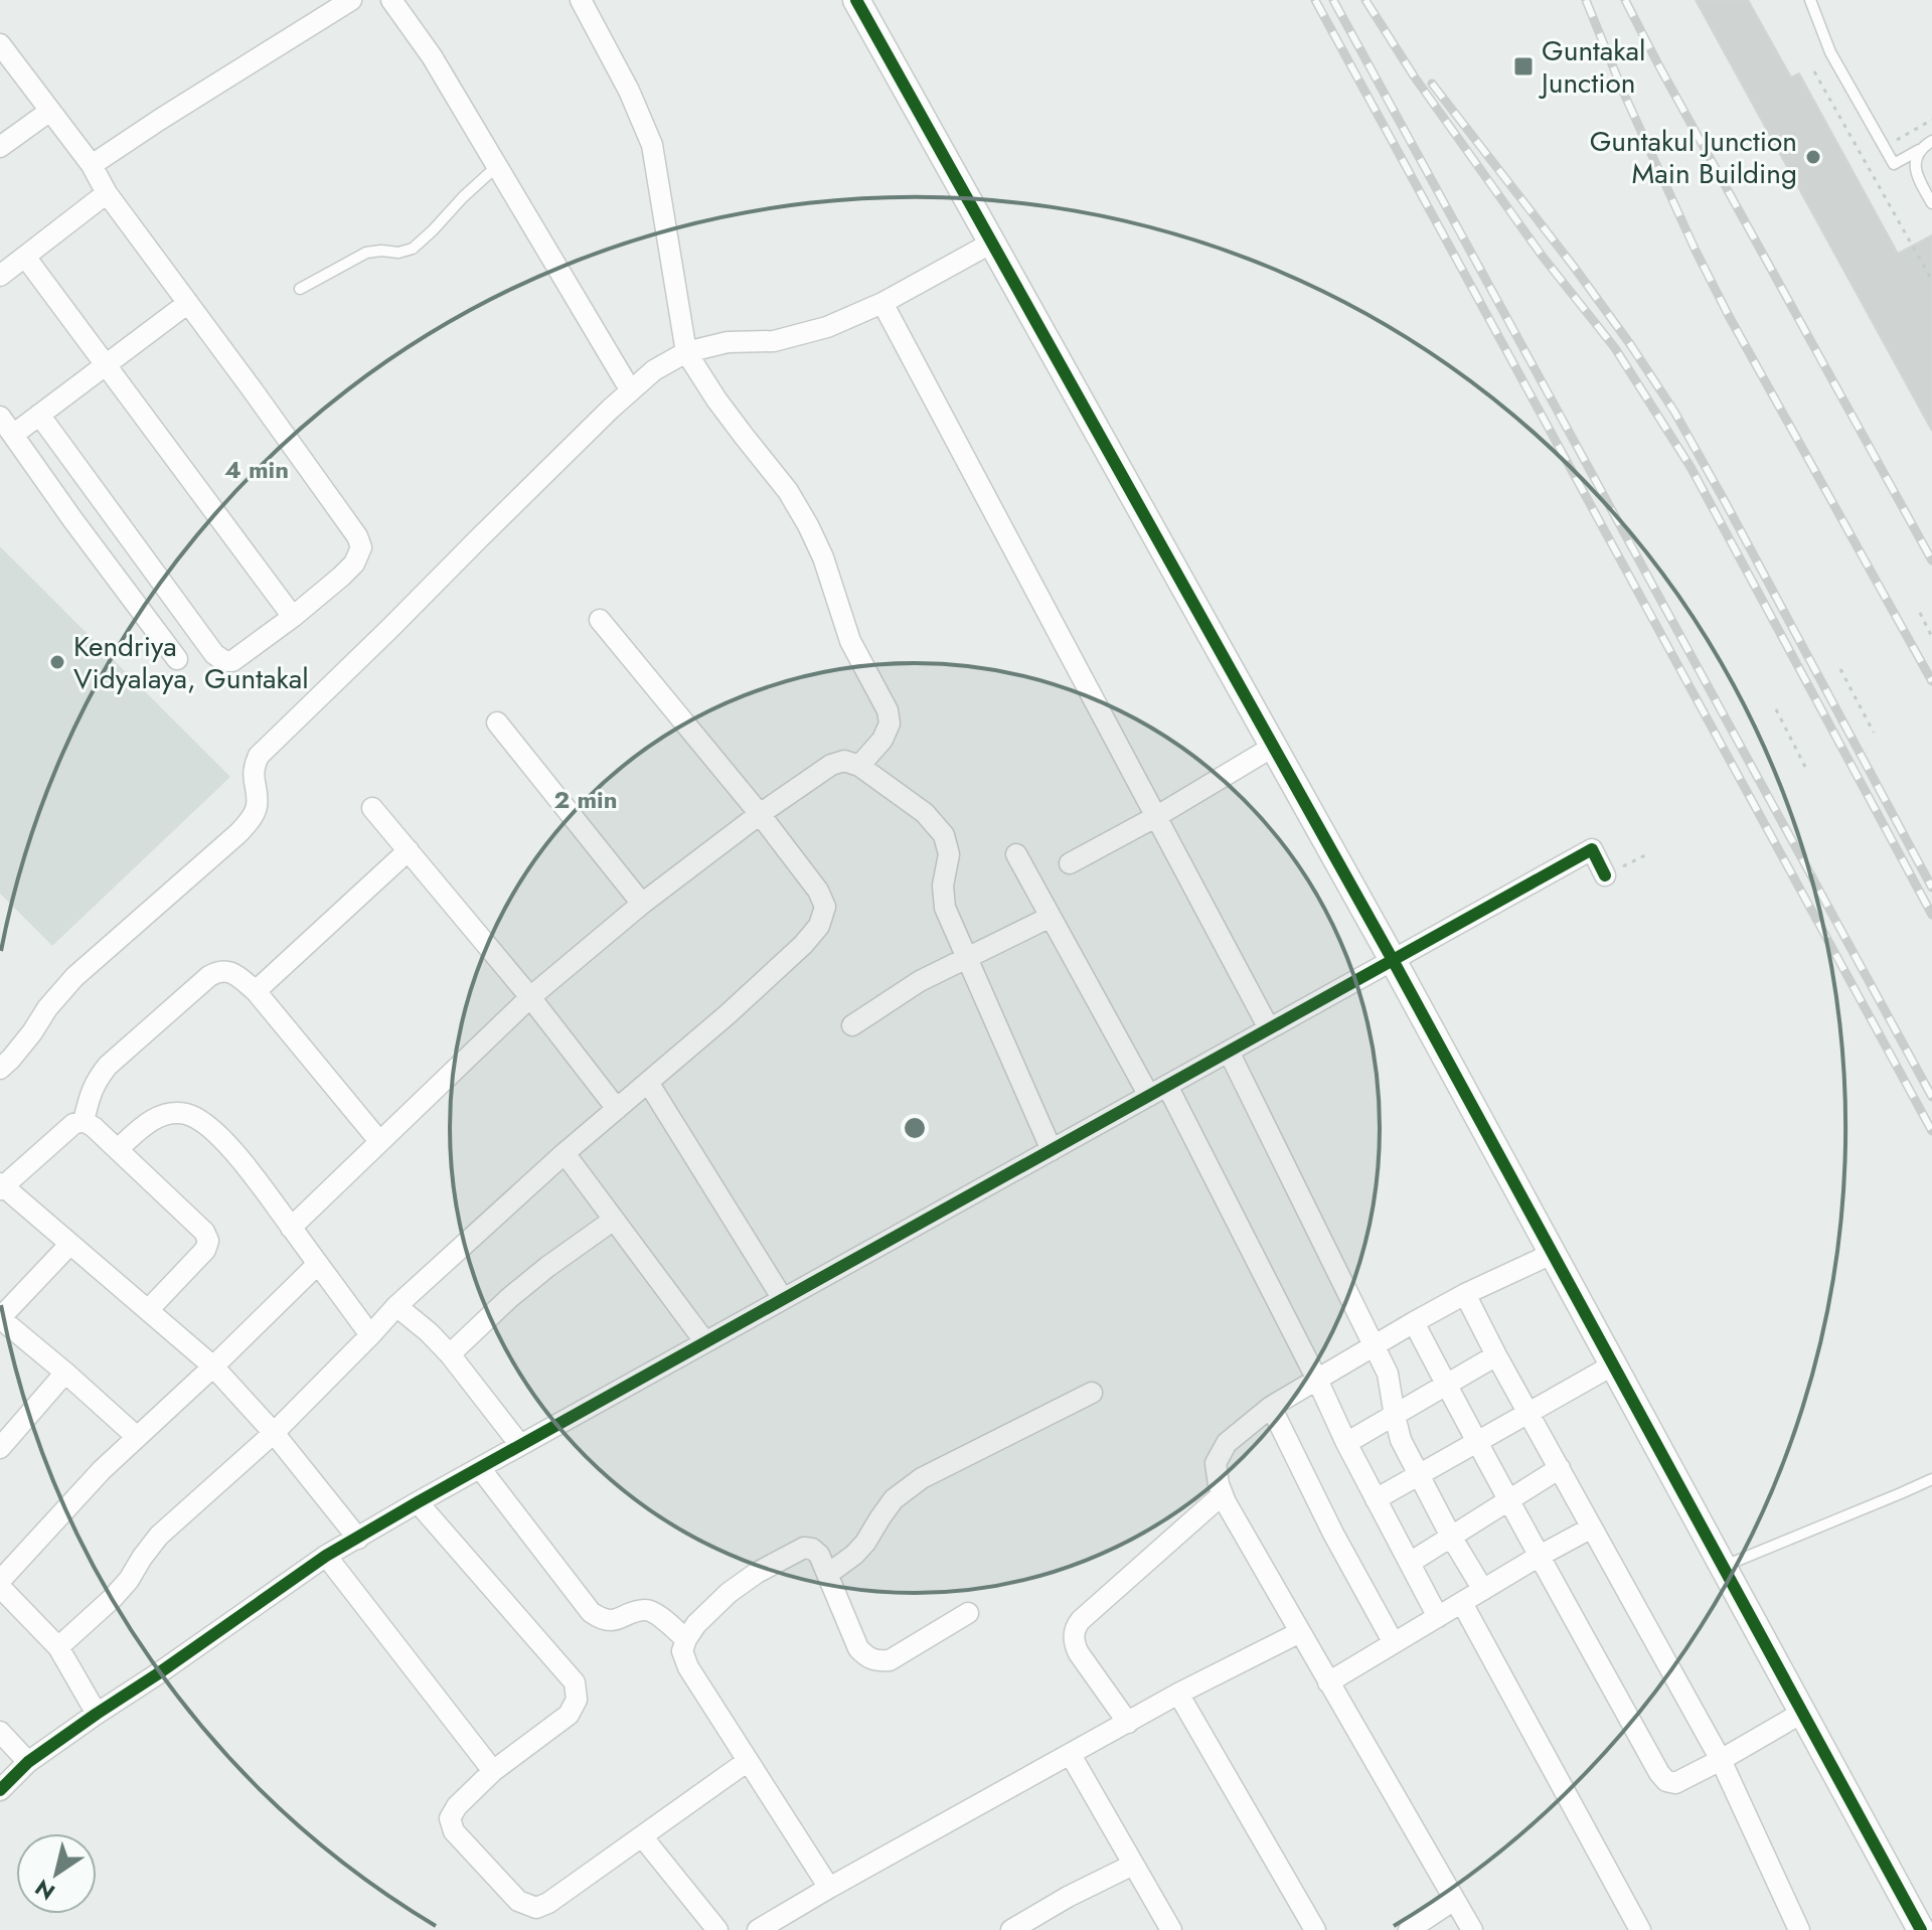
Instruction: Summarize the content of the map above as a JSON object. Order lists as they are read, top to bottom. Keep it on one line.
{"places":{"transit":["Guntakal Junction"],"other":["Guntakul Junction Main Building","Kendriya Vidyalaya, Guntakal"]},"north":"bottom left","rings":["4 min","2 min"]}
